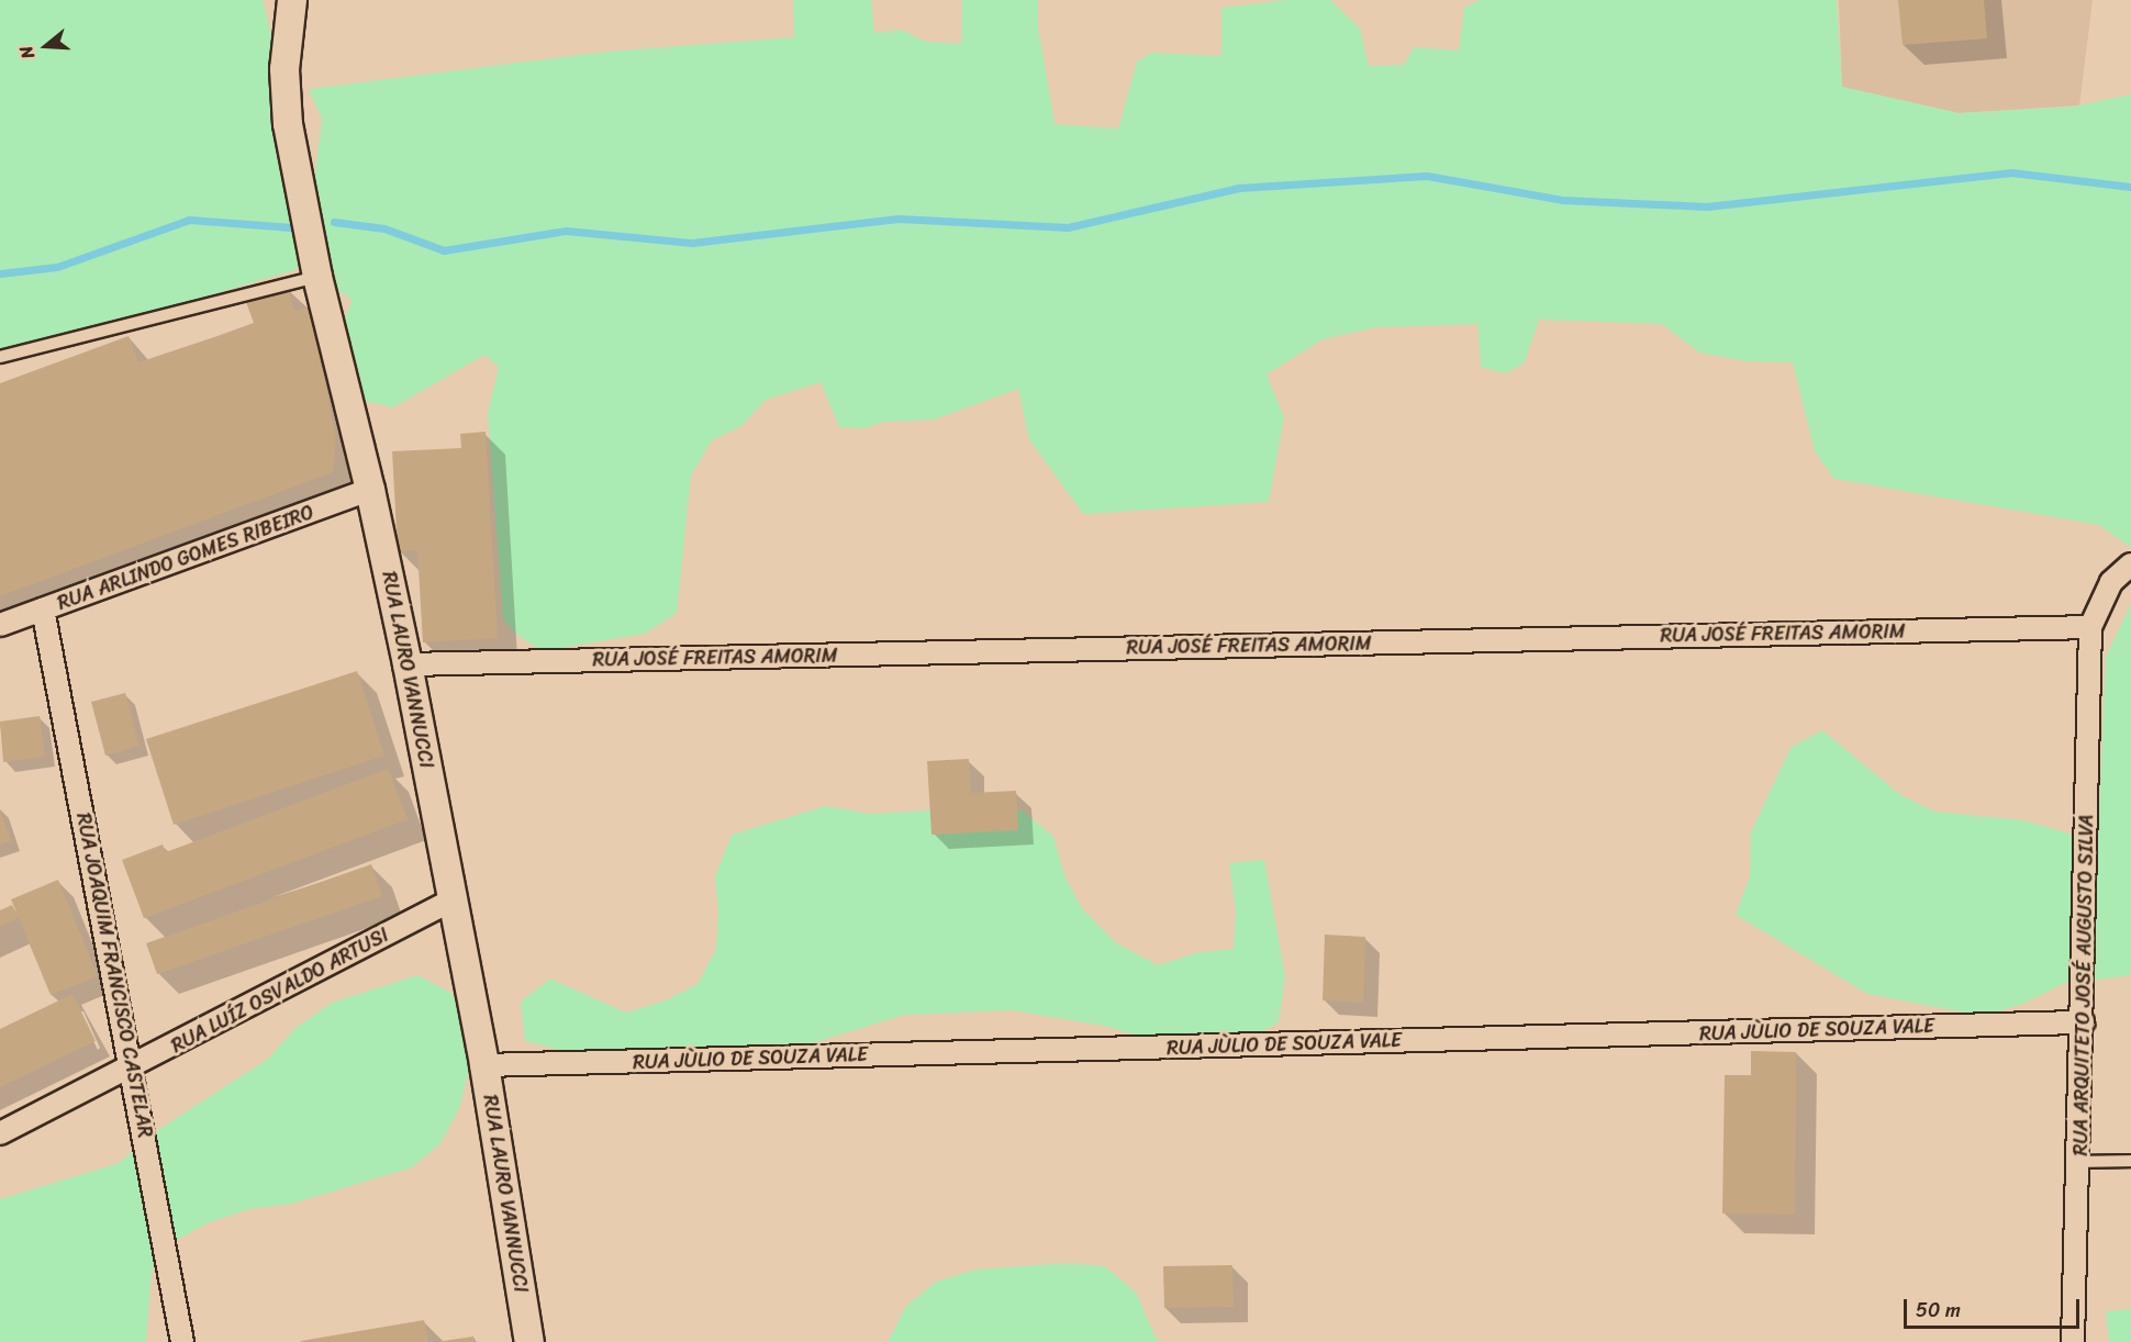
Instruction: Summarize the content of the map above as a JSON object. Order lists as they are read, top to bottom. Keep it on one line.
{"streets":{"street":["RUA ARLINDO GOMES RIBEIRO","RUA JOSÉ FREITAS AMORIM","RUA LAURO VANNUCCI","RUA JOAQUIM FRANCISCO CASTELAR","RUA ARQUITETO JOSÉ AUGUSTO SILVA","RUA LUÍZ OSVALDO ARTUSI","RUA JÙLIO DE SOUZA VALE"]},"crossings":[["RUA ARLINDO GOMES RIBEIRO","RUA LAURO VANNUCCI"],["RUA ARLINDO GOMES RIBEIRO","RUA JOAQUIM FRANCISCO CASTELAR"],["RUA JOSÉ FREITAS AMORIM","RUA LAURO VANNUCCI"],["RUA JOSÉ FREITAS AMORIM","RUA ARQUITETO JOSÉ AUGUSTO SILVA"],["RUA LAURO VANNUCCI","RUA LUÍZ OSVALDO ARTUSI"],["RUA LAURO VANNUCCI","RUA JÙLIO DE SOUZA VALE"],["RUA JOAQUIM FRANCISCO CASTELAR","RUA LUÍZ OSVALDO ARTUSI"],["RUA ARQUITETO JOSÉ AUGUSTO SILVA","RUA JÙLIO DE SOUZA VALE"]],"scale_bar":"50 m","north":"left"}
